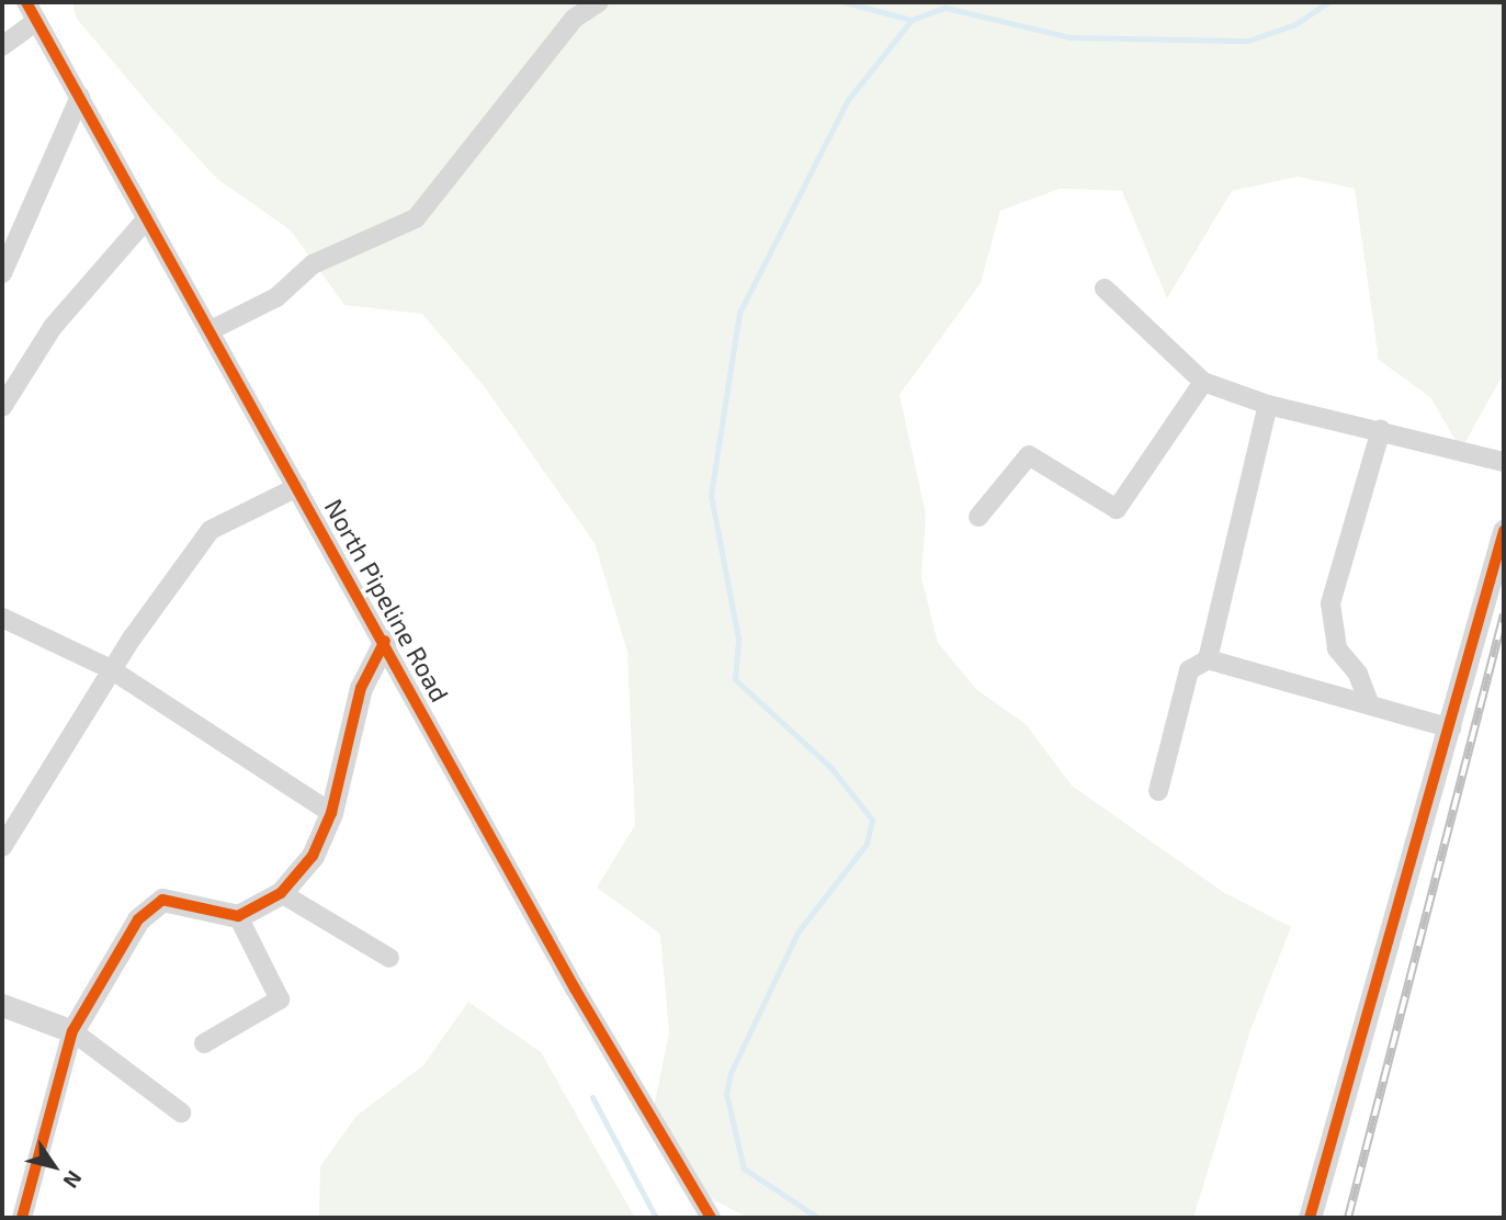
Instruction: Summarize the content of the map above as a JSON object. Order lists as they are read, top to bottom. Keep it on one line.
{"streets":{"street":["North Pipeline Road"]},"north":"bottom right"}
